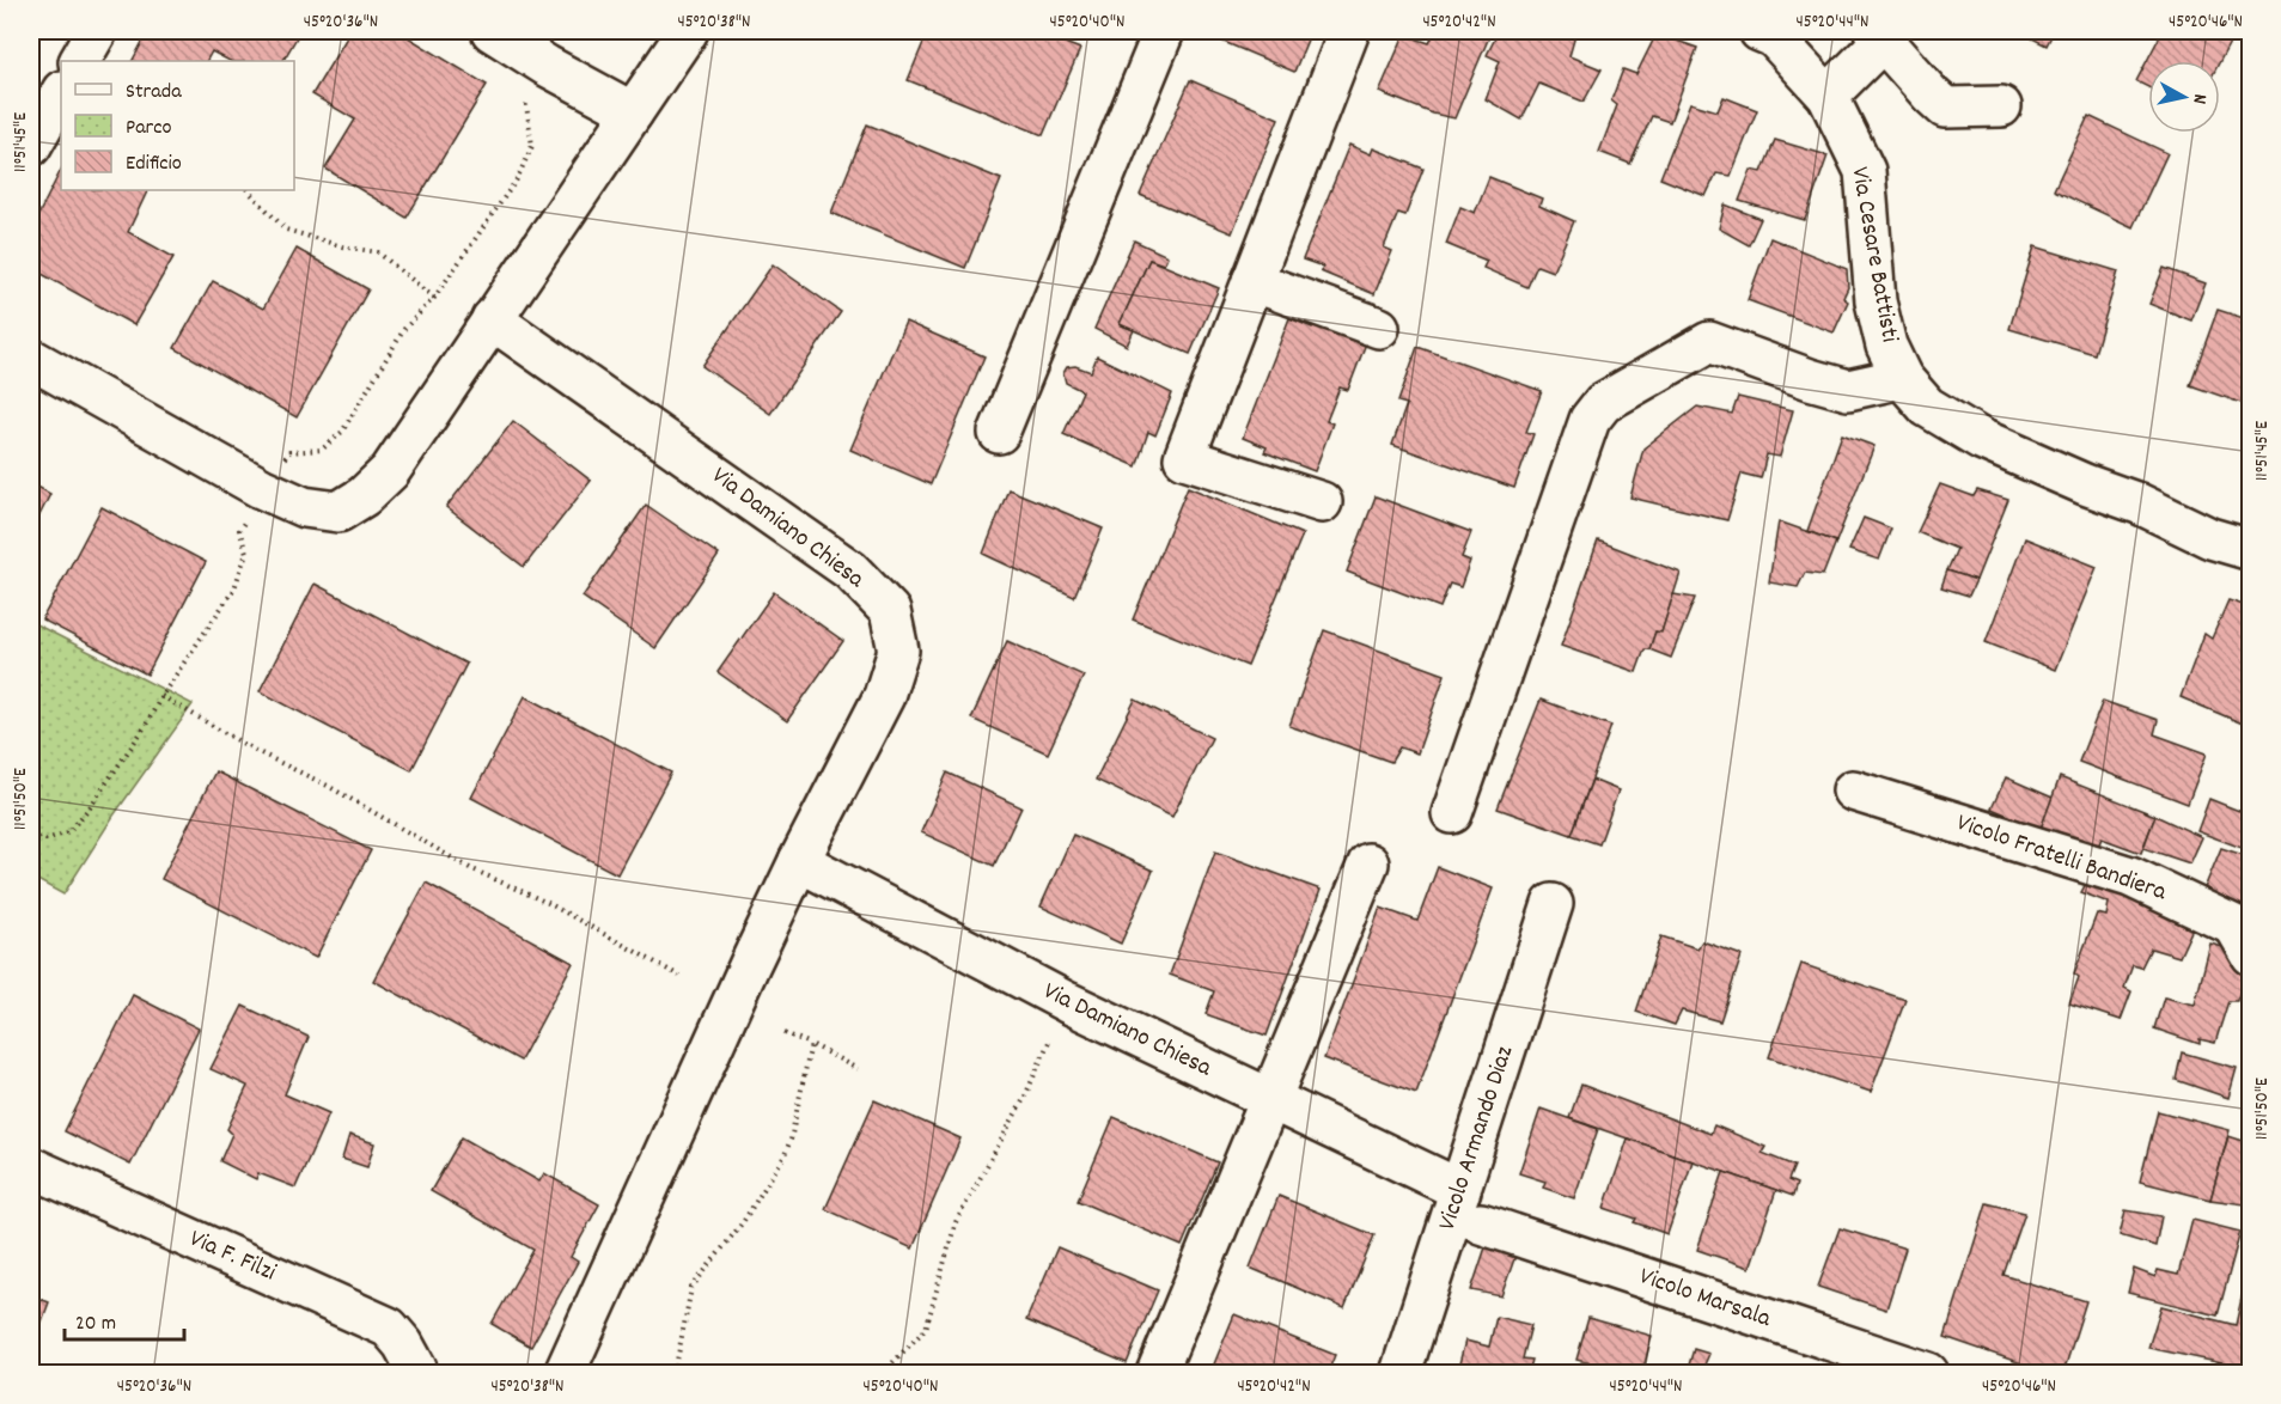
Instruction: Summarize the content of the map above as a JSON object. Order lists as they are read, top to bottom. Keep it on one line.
{"streets":{"street":["Via Cesare Battisti","Via Damiano Chiesa","Vicolo Fratelli Bandiera","Vicolo Armando Diaz","Via F. Filzi","Vicolo Marsala"]},"crossings":[["Via Damiano Chiesa","Vicolo Armando Diaz"]],"legend":["Strada","Parco","Edificio"],"scale_bar":"20 m","north":"right","coordinates":["45°20'36\"N","45°20'38\"N","45°20'40\"N","45°20'42\"N","45°20'44\"N","45°20'46\"N","11°51'45\"E","11°51'50\"E"]}
